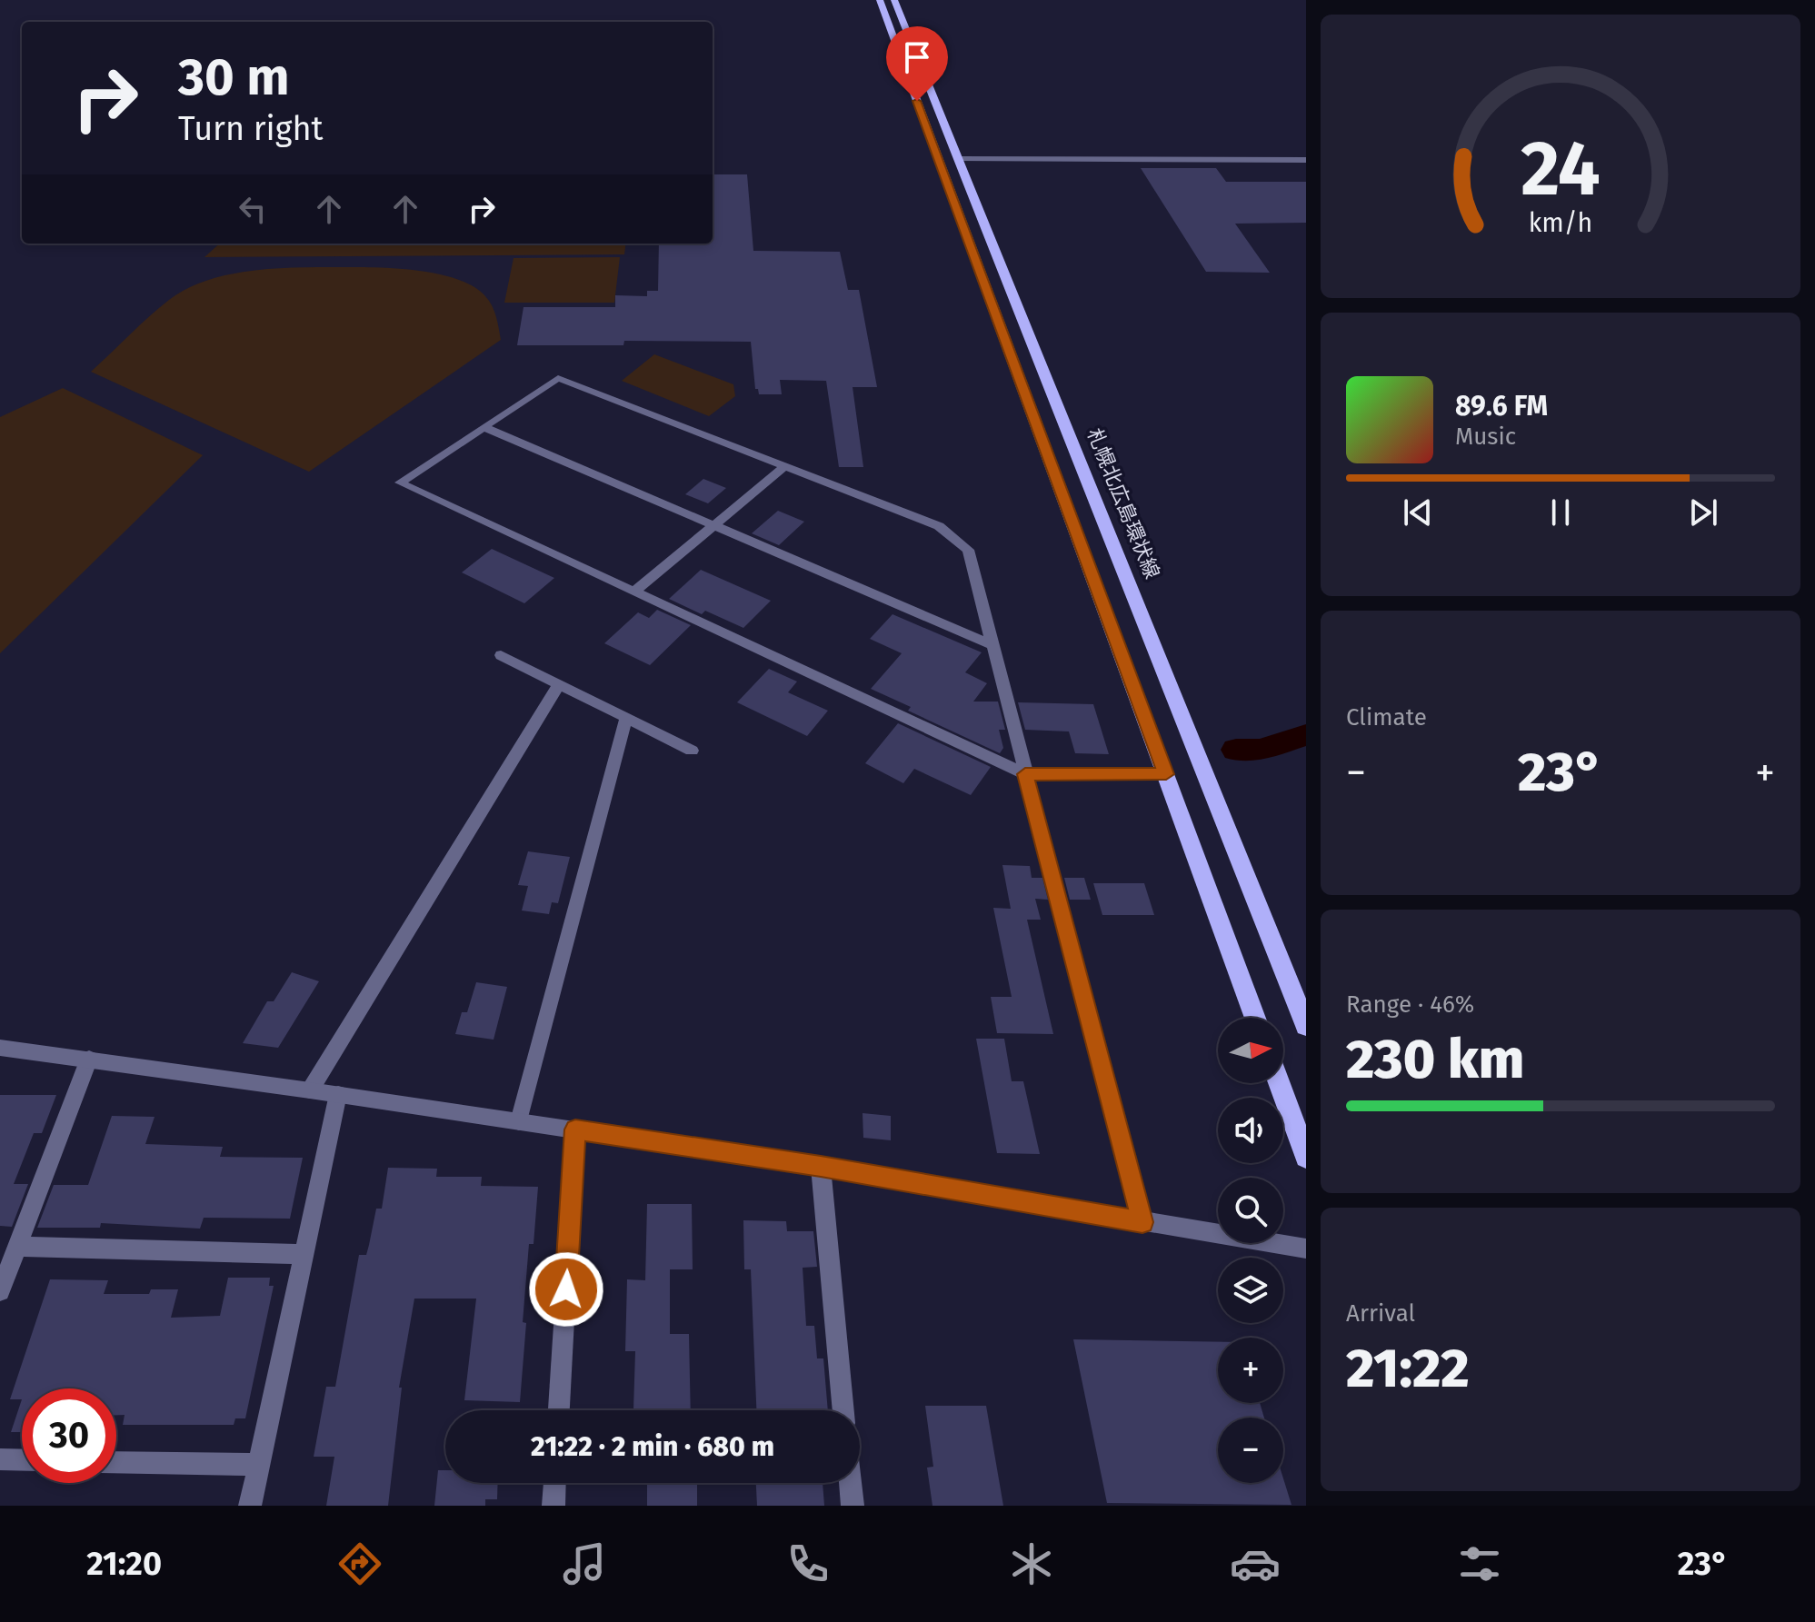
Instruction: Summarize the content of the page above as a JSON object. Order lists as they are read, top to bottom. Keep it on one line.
{"streets":{"main road":["札幌北広島環状線"]},"north":"right","page":{"turn":["30 m","Turn right"],"song":["89.6 FM","Music"],"tile":["Climate",["Range · 46%","230 km"],["Arrival","21:22"]],"heat":["−","23°","+"],"map_buttons":["+","−"],"limit":"30","trip":"21:22 · 2 min · 680 m","tabs":["21:20","23°"],"gauge":["24","km/h"]}}
